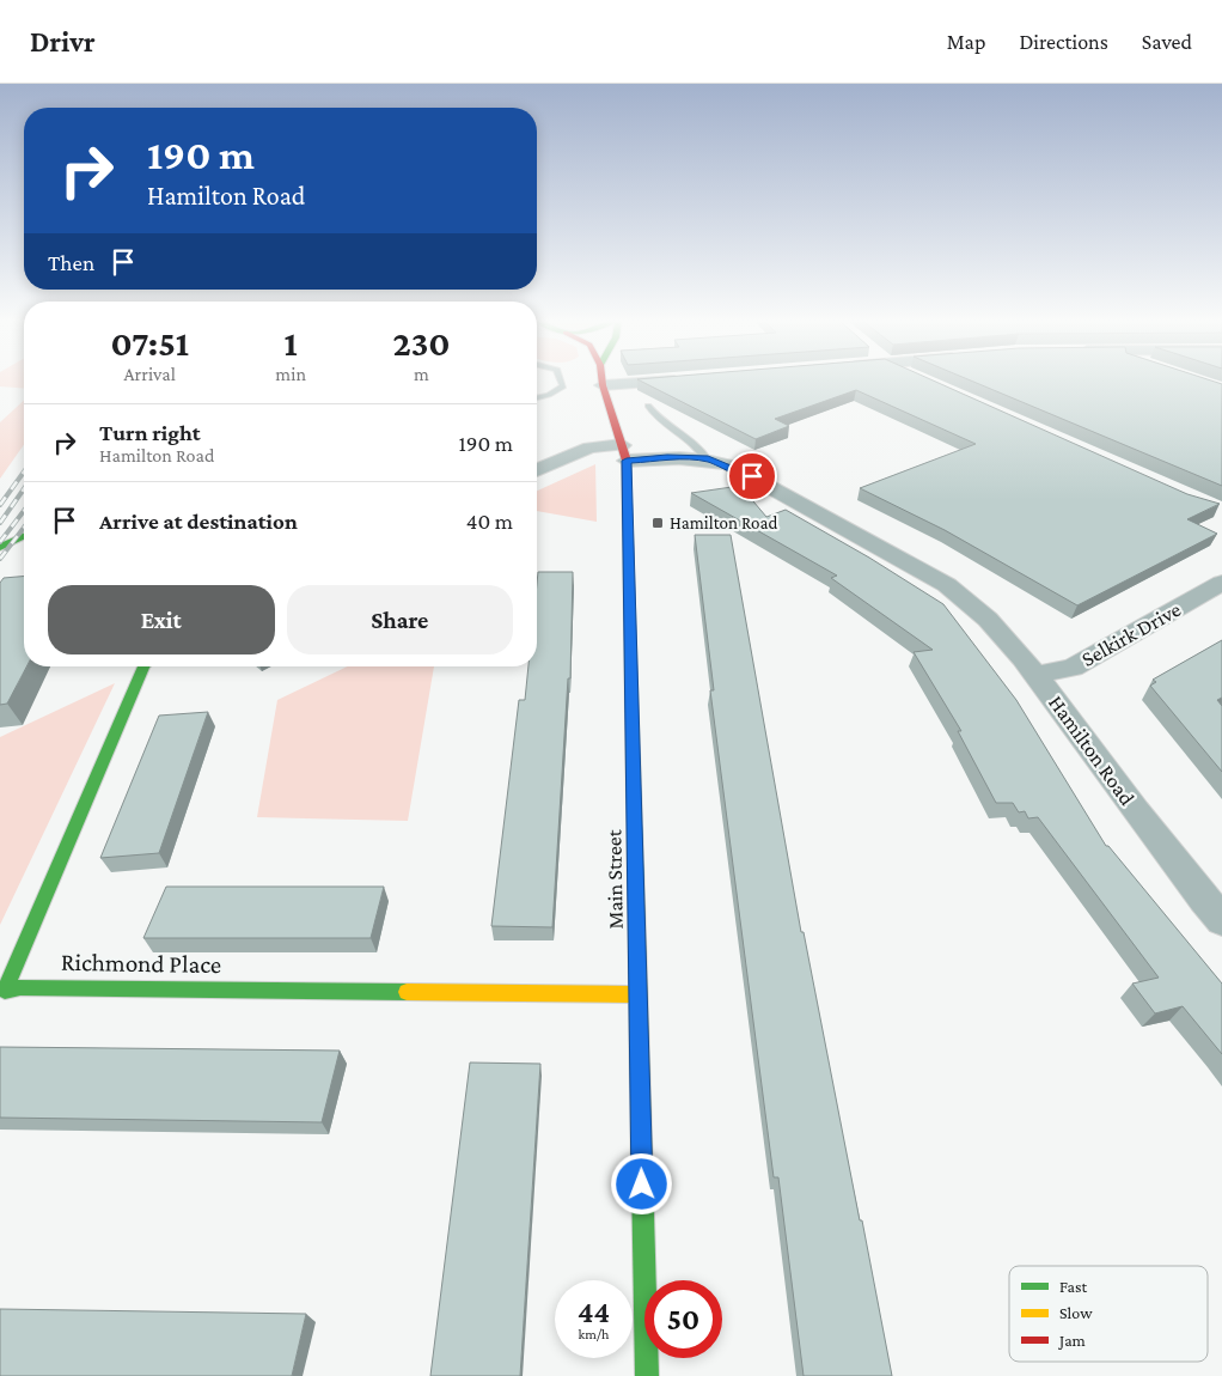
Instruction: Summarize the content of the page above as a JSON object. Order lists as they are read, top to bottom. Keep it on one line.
{"streets":{"main road":["Main Street","Richmond Place"],"street":["Selkirk Drive","Hamilton Road"]},"crossings":[["Selkirk Drive","Hamilton Road"],["Hamilton Road","Main Street"],["Main Street","Richmond Place"]],"places":{"transit":["Hamilton Road"]},"legend":["Fast","Slow","Jam"],"page":{"header":"Drivr","nav":["Map","Directions","Saved"],"turn":["190 m","Hamilton Road"],"then":"Then","eta":["07:51","Arrival","1","min","230","m"],"list":[{"name":"Turn right","note":"Hamilton Road","value":"190 m"},{"name":"Arrive at destination","value":"40 m"}],"buttons":["Exit","Share"],"speed":"44 km/h","limit":"50"}}
